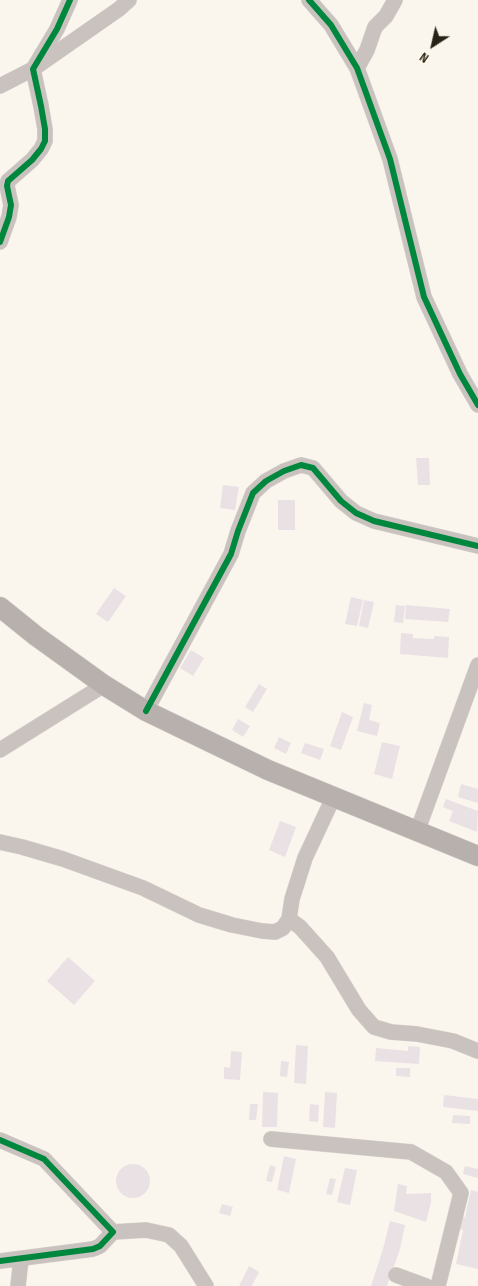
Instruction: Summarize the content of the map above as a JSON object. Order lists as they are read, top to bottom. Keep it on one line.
{"north":"bottom left"}
